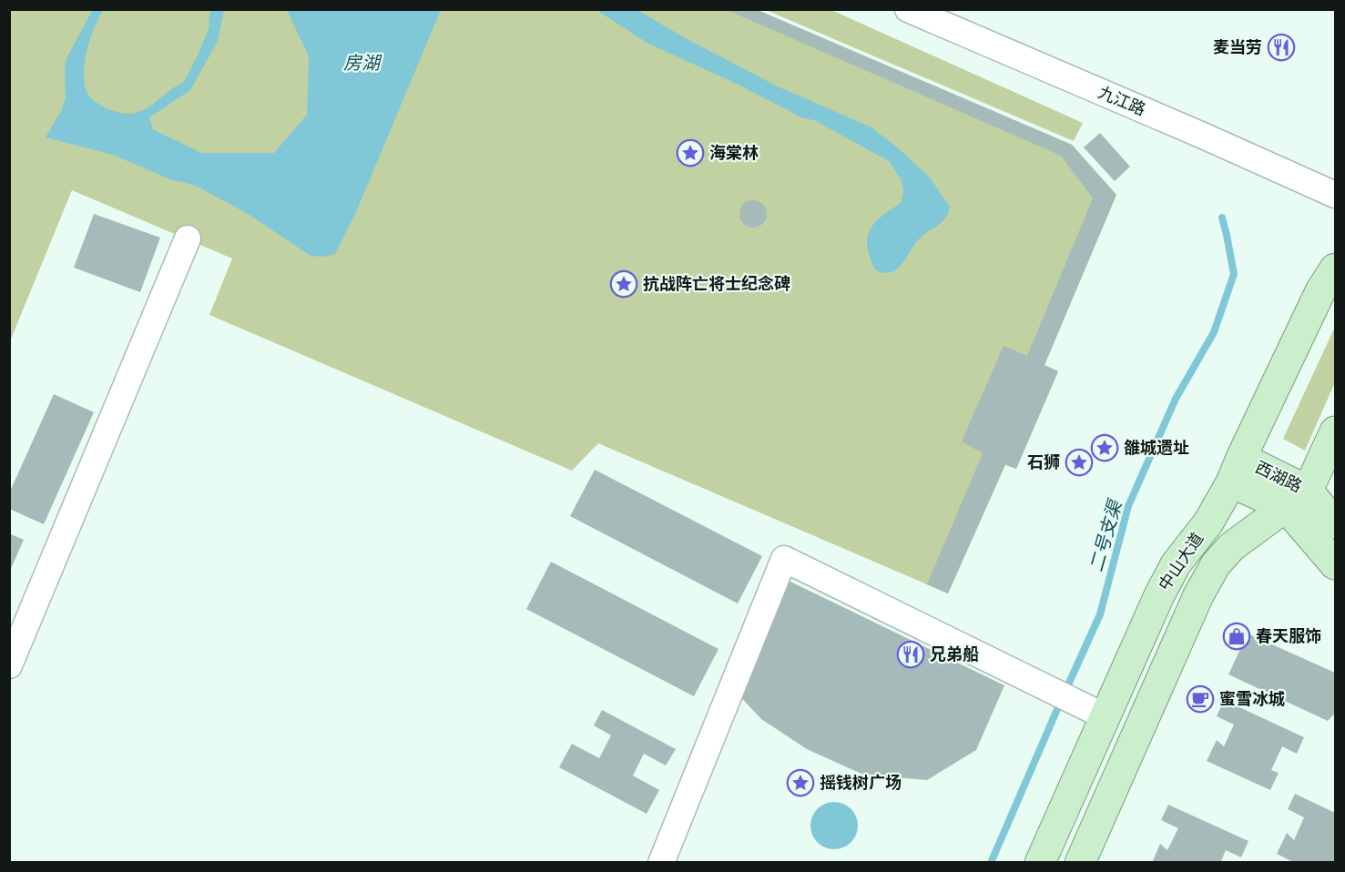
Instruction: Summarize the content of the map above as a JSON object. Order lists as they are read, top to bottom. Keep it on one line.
{"streets":{"main road":["西湖路","中山大道"],"street":["九江路"]},"crossings":[["西湖路","中山大道"]],"water":["房湖","二号支渠"],"places":{"restaurant":["麦当劳","兄弟船"],"place":["海棠林","抗战阵亡将士纪念碑","雒城遗址","石狮","摇钱树广场"],"shop":["春天服饰"],"cafe":["蜜雪冰城"]}}
